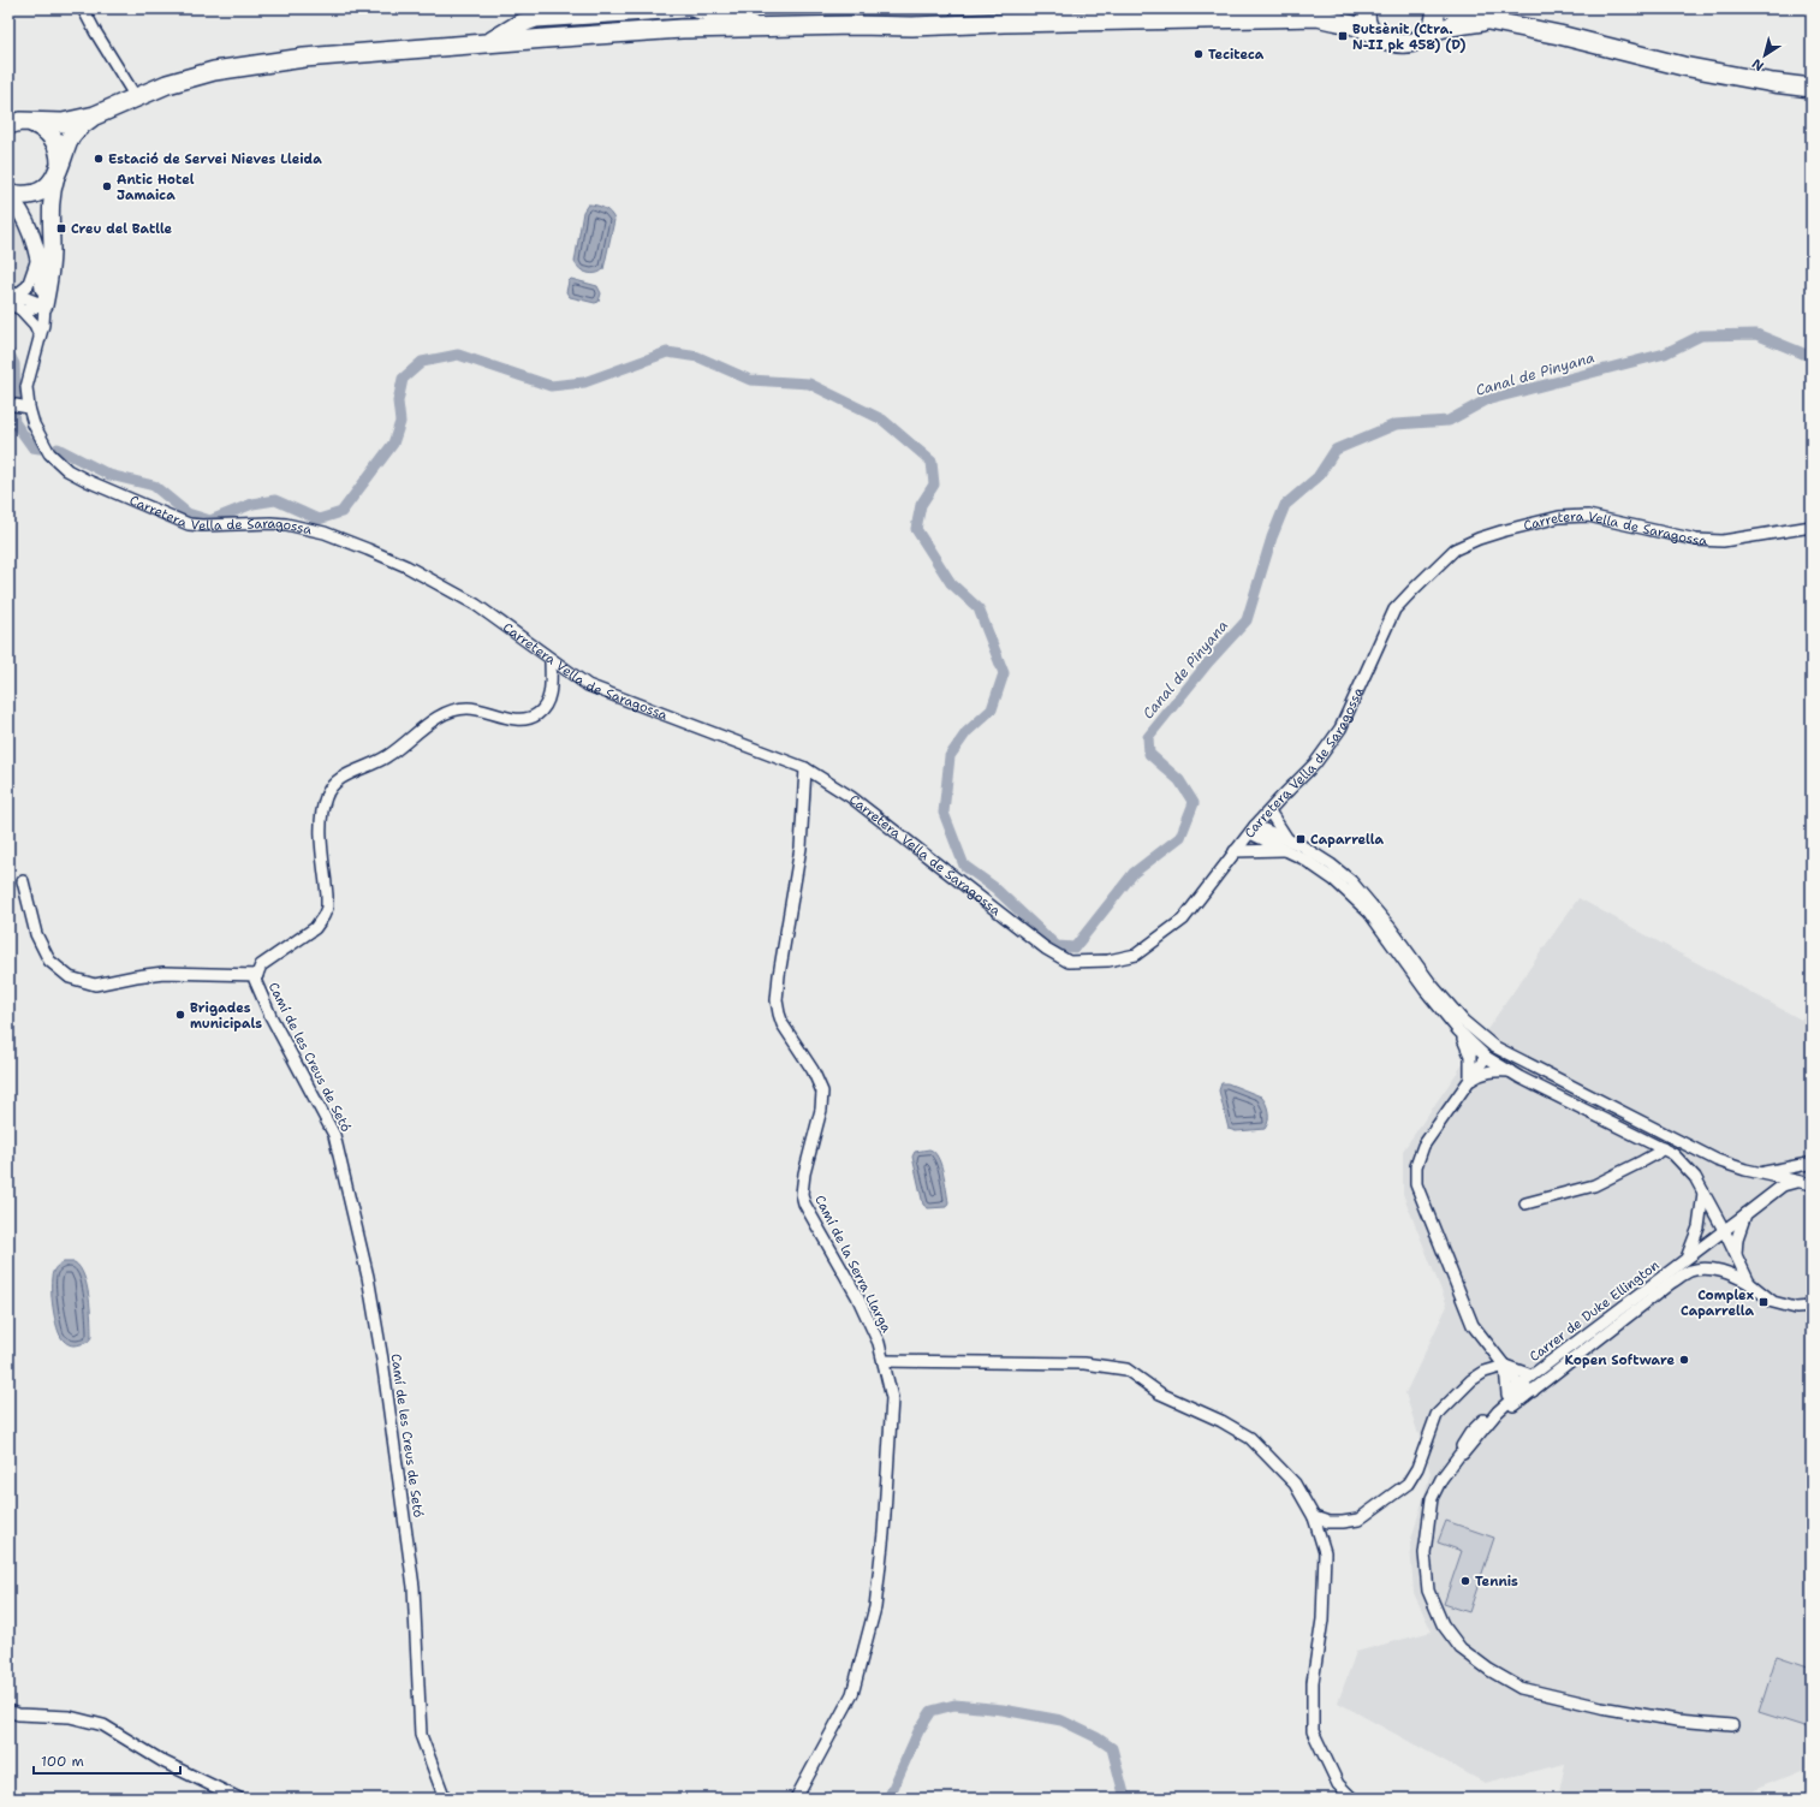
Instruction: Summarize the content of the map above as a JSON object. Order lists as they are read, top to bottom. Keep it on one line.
{"streets":{"street":["Carretera Vella de Saragossa","Camí de les Creus de Setó","Camí de la Serra Llarga","Carrer de Duke Ellington"]},"crossings":[["Carretera Vella de Saragossa","Camí de les Creus de Setó"],["Carretera Vella de Saragossa","Camí de la Serra Llarga"]],"water":["Canal de Pinyana"],"places":{"transit":["Butsènit (Ctra. N-II pk 458) (D)","Creu del Batlle","Caparrella","Complex Caparrella"],"other":["Teciteca","Estació de Servei Nieves Lleida","Antic Hotel Jamaica","Brigades municipals","Kopen Software","Tennis"]},"scale_bar":"100 m","north":"bottom left"}
